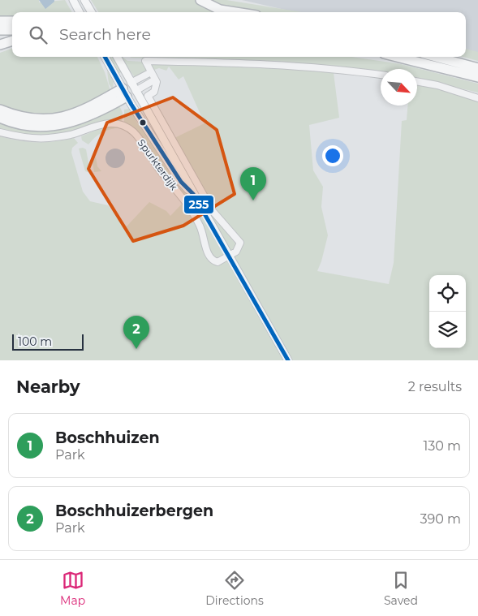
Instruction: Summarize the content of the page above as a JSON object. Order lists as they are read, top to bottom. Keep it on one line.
{"streets":{"street":["Spurkterdijk"]},"lines":["transit line 255"],"scale_bar":"100 m","north":"bottom right","page":{"search":"Search here","pins":["1","2"],"scale":"100 m","heading":["Nearby","2 results"],"list":[{"mark":"1","name":"Boschhuizen","note":"Park","value":"130 m"},{"mark":"2","name":"Boschhuizerbergen","note":"Park","value":"390 m"}],"nav":["Map","Directions","Saved"]}}
